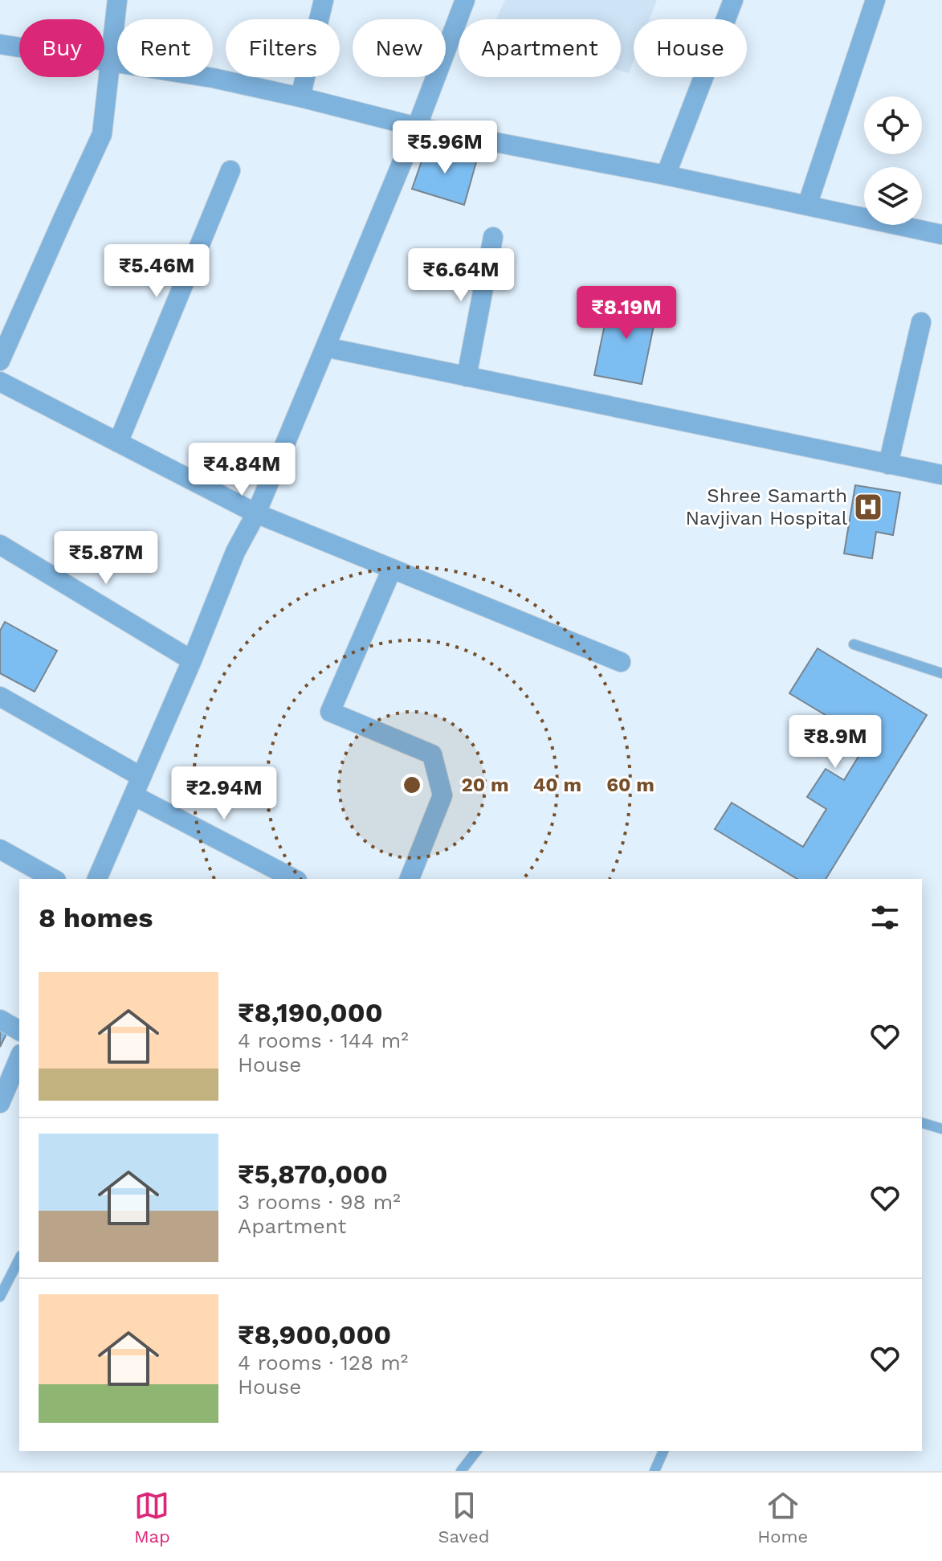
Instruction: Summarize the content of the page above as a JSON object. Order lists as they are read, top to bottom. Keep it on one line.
{"places":{"hospital":["Shree Samarth Navjivan Hospital"]},"page":{"chip":["Buy","Rent","Filters","New","Apartment","House"],"price":["₹5.96M","₹5.46M","₹6.64M","₹8.19M","₹4.84M","₹5.87M","₹8.9M","₹2.94M"],"heading":"8 homes","list":[{"name":"₹8,190,000","note":"4 rooms · 144 m² · House"},{"name":"₹5,870,000","note":"3 rooms · 98 m² · Apartment"},{"name":"₹8,900,000","note":"4 rooms · 128 m² · House"}],"tabs":["Map","Saved","Home"]},"rings":["20 m","40 m","60 m"]}
